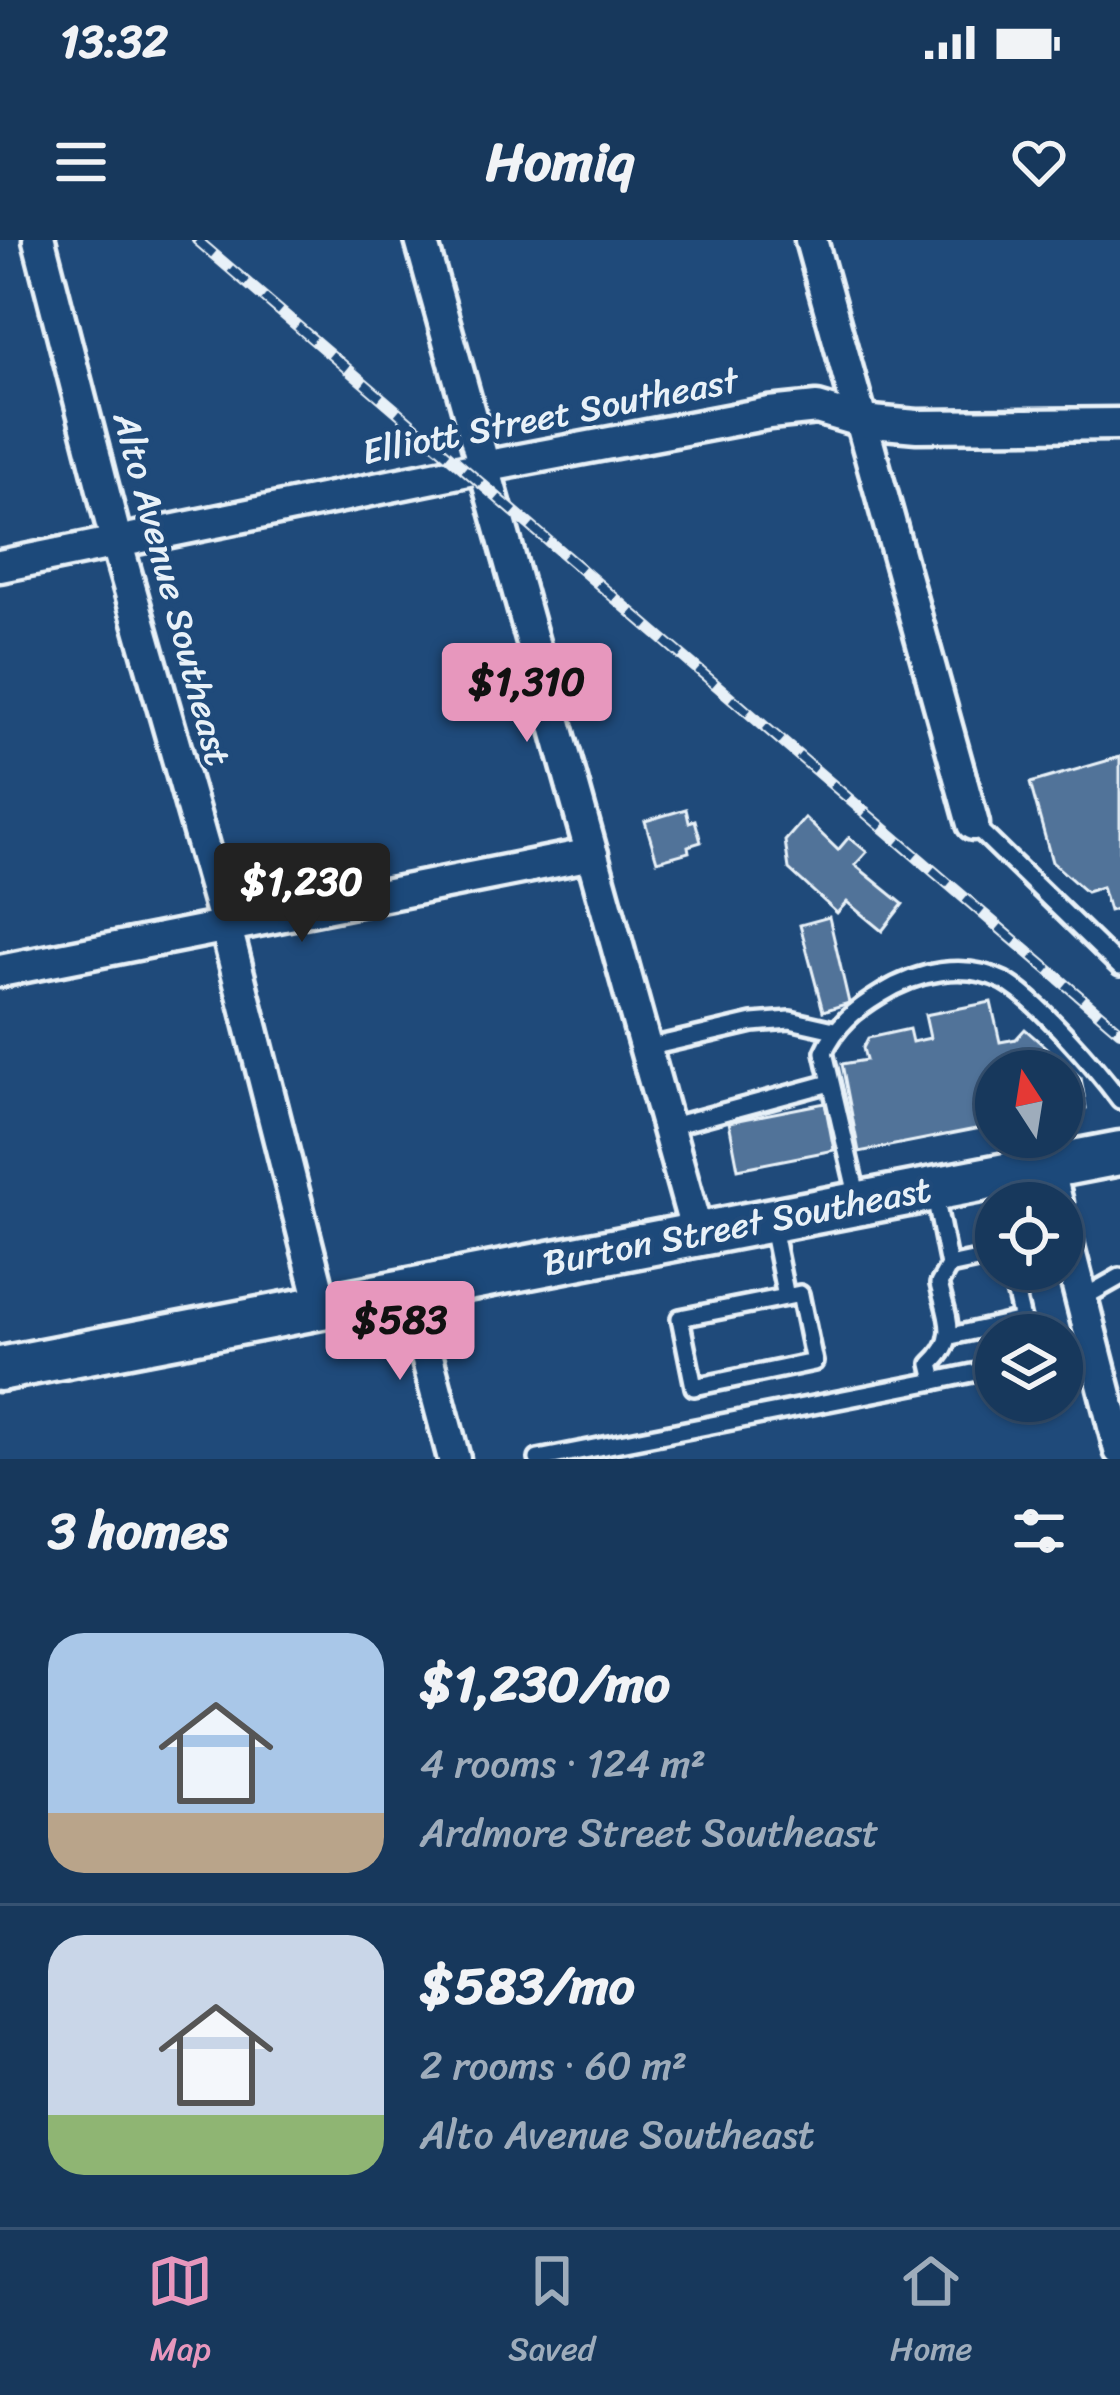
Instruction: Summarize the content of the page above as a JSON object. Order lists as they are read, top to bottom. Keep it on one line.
{"streets":{"main road":["Burton Street Southeast"],"street":["Elliott Street Southeast","Alto Avenue Southeast"]},"crossings":[["Elliott Street Southeast","Alto Avenue Southeast"],["Alto Avenue Southeast","Burton Street Southeast"]],"north":"top","page":{"status":"13:32","header":"Homiq","price":["$1,310","$1,230","$583"],"heading":"3 homes","list":[{"name":"$1,230/mo","note":"4 rooms · 124 m² · Ardmore Street Southeast"},{"name":"$583/mo","note":"2 rooms · 60 m² · Alto Avenue Southeast"}],"tabs":["Map","Saved","Home"]}}
